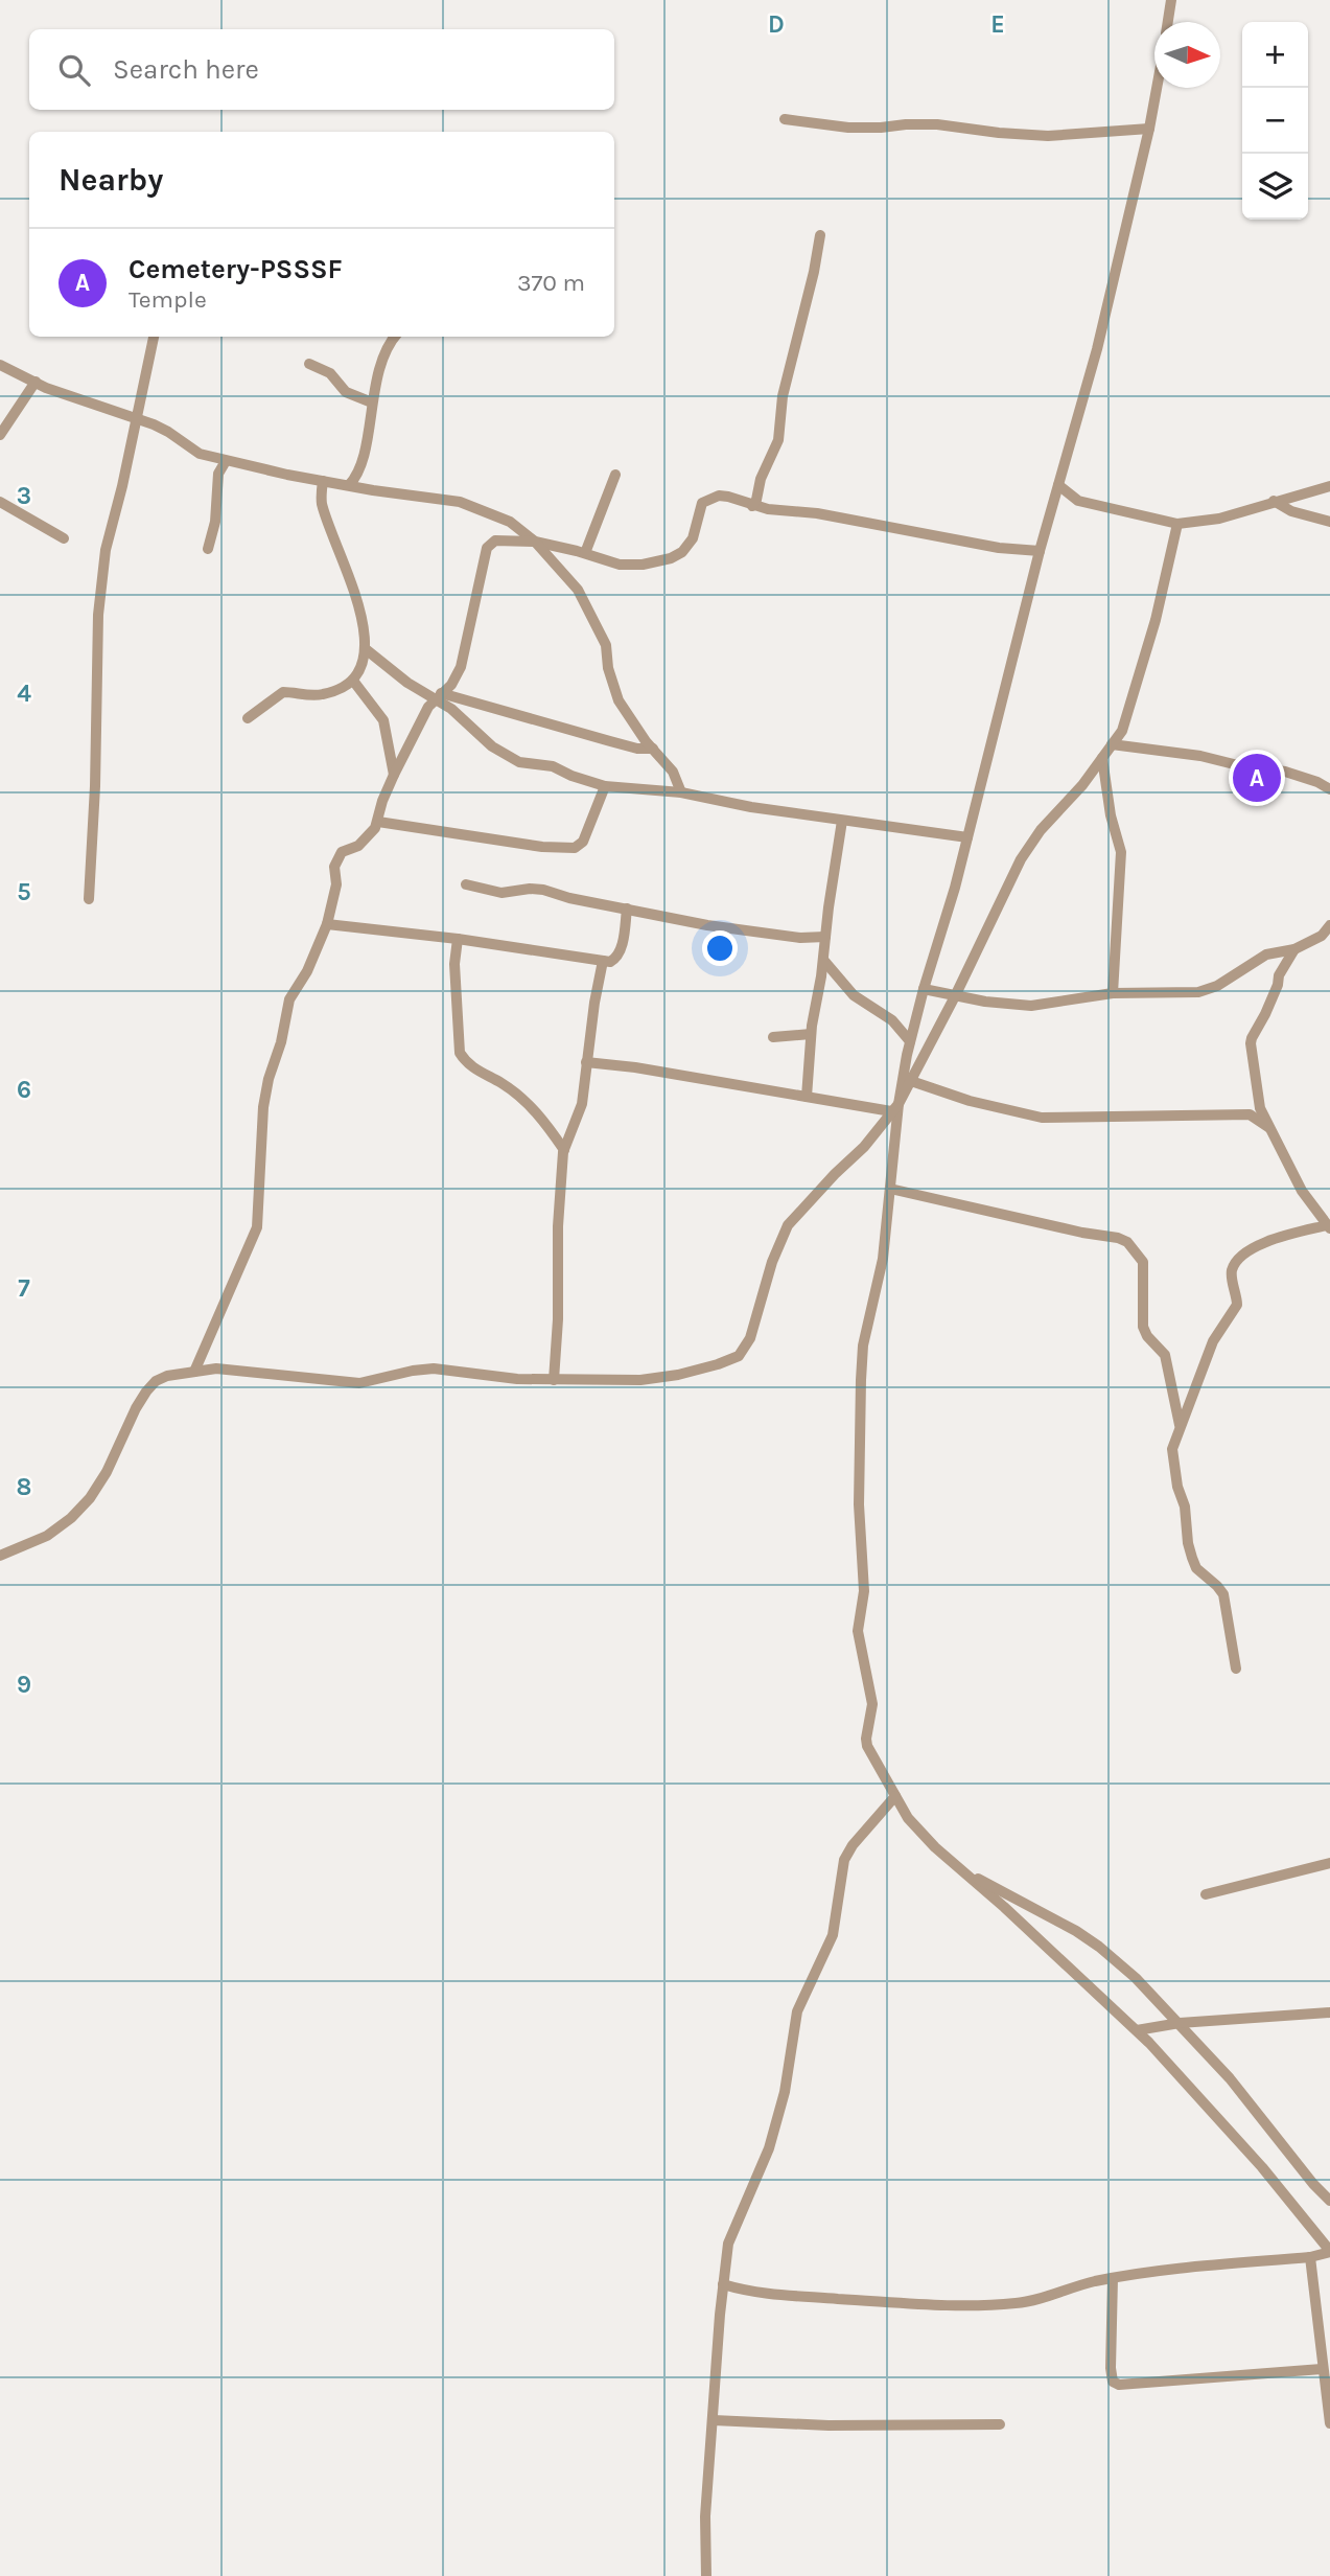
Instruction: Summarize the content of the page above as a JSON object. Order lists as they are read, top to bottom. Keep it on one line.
{"north":"right","page":{"map_buttons":["+","−"],"search":"Search here","heading":"Nearby","list":[{"mark":"A","name":"Cemetery-PSSSF","note":"Temple","value":"370 m"}],"pins":"A"},"grid":{"columns":["D","E"],"rows":["3","4","5","6","7","8","9"]}}
